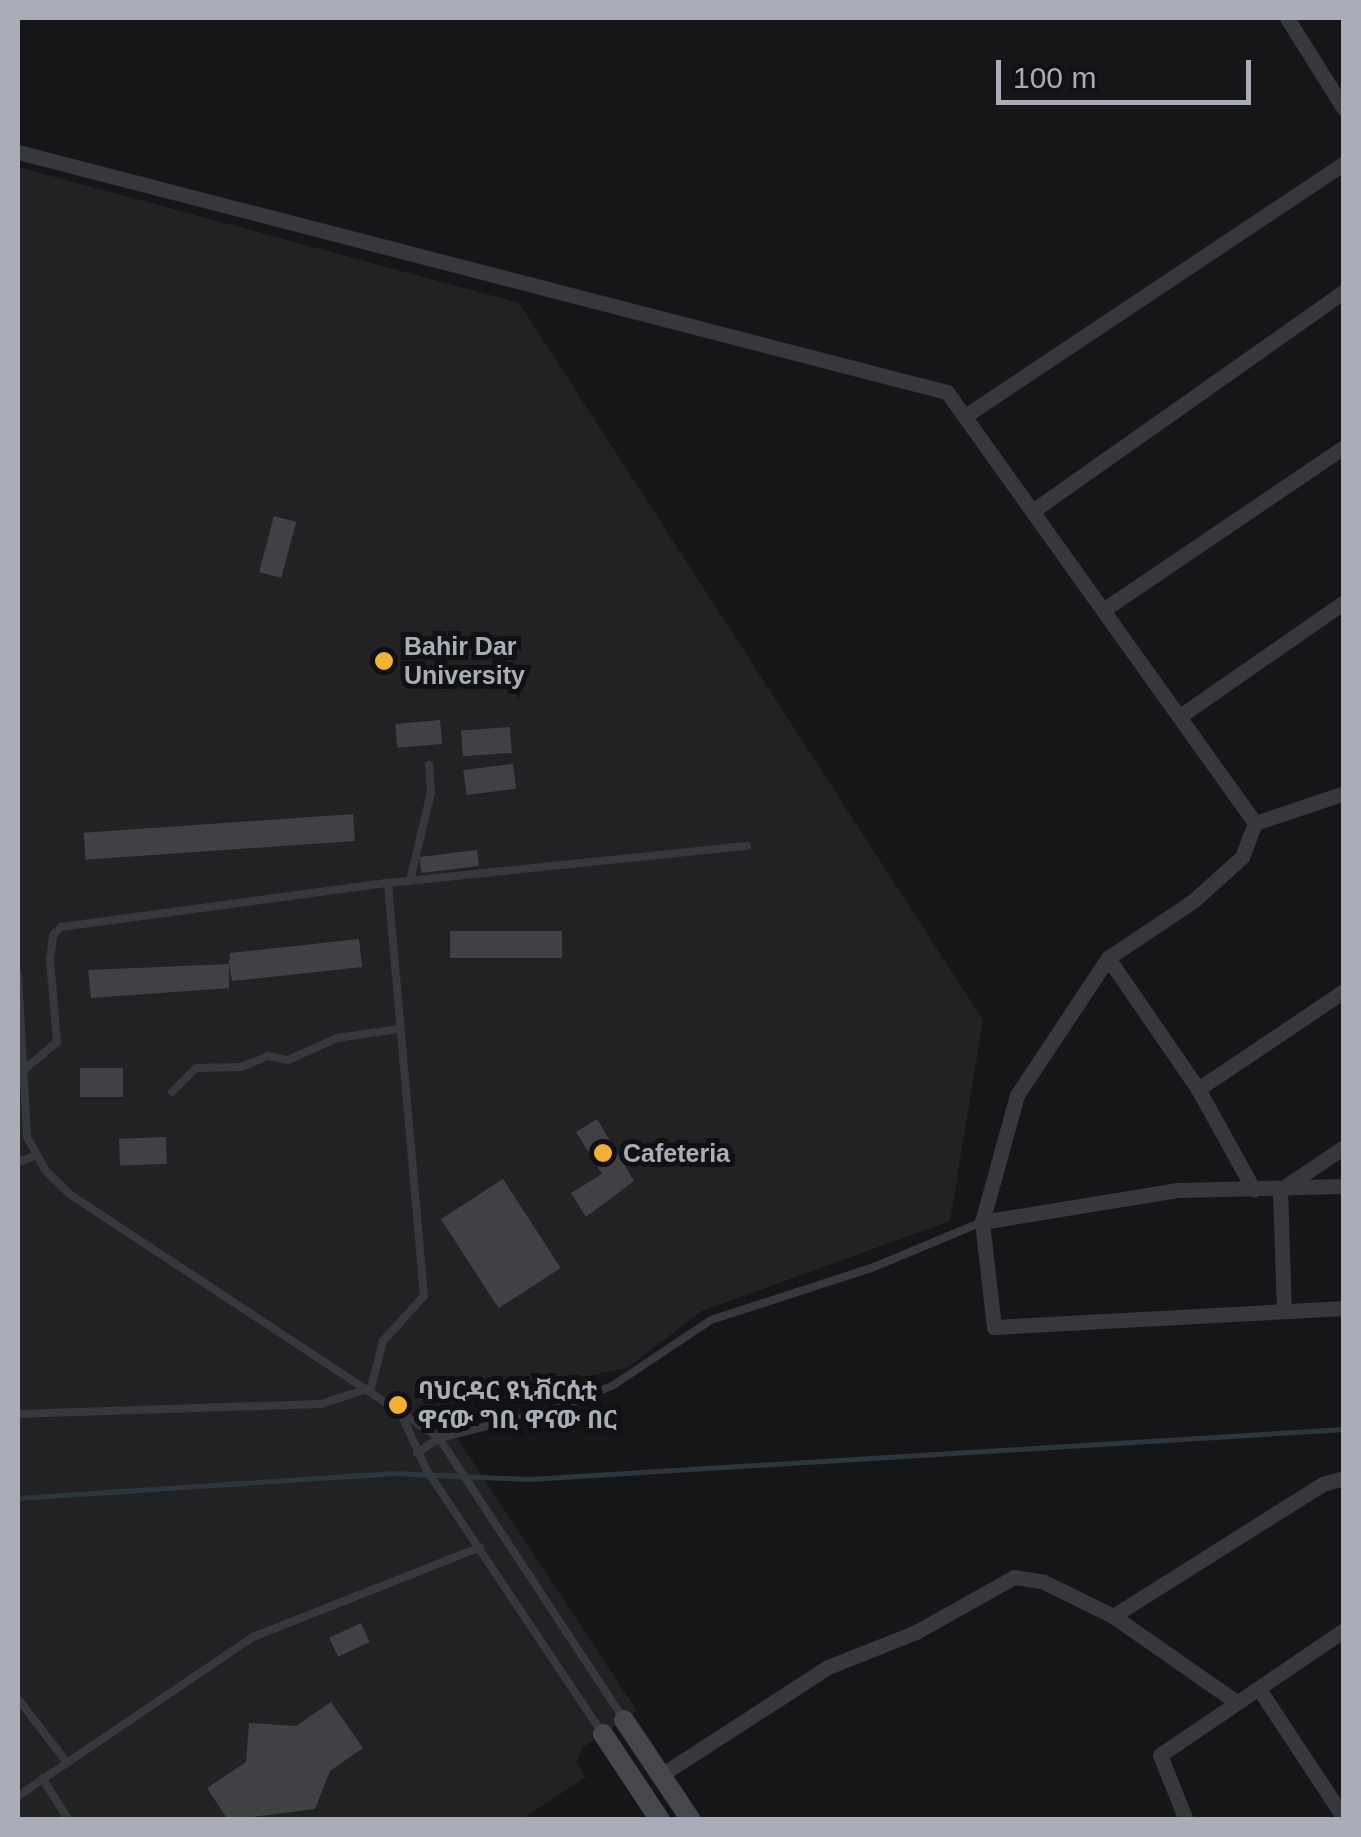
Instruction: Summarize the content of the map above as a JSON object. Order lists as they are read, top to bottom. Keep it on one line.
{"places":["Bahir Dar University","Cafeteria","ባህርዳር ዩኒቭርሲቲ ዋናው ግቢ ዋናው በር"],"scale_bar":"100 m"}
